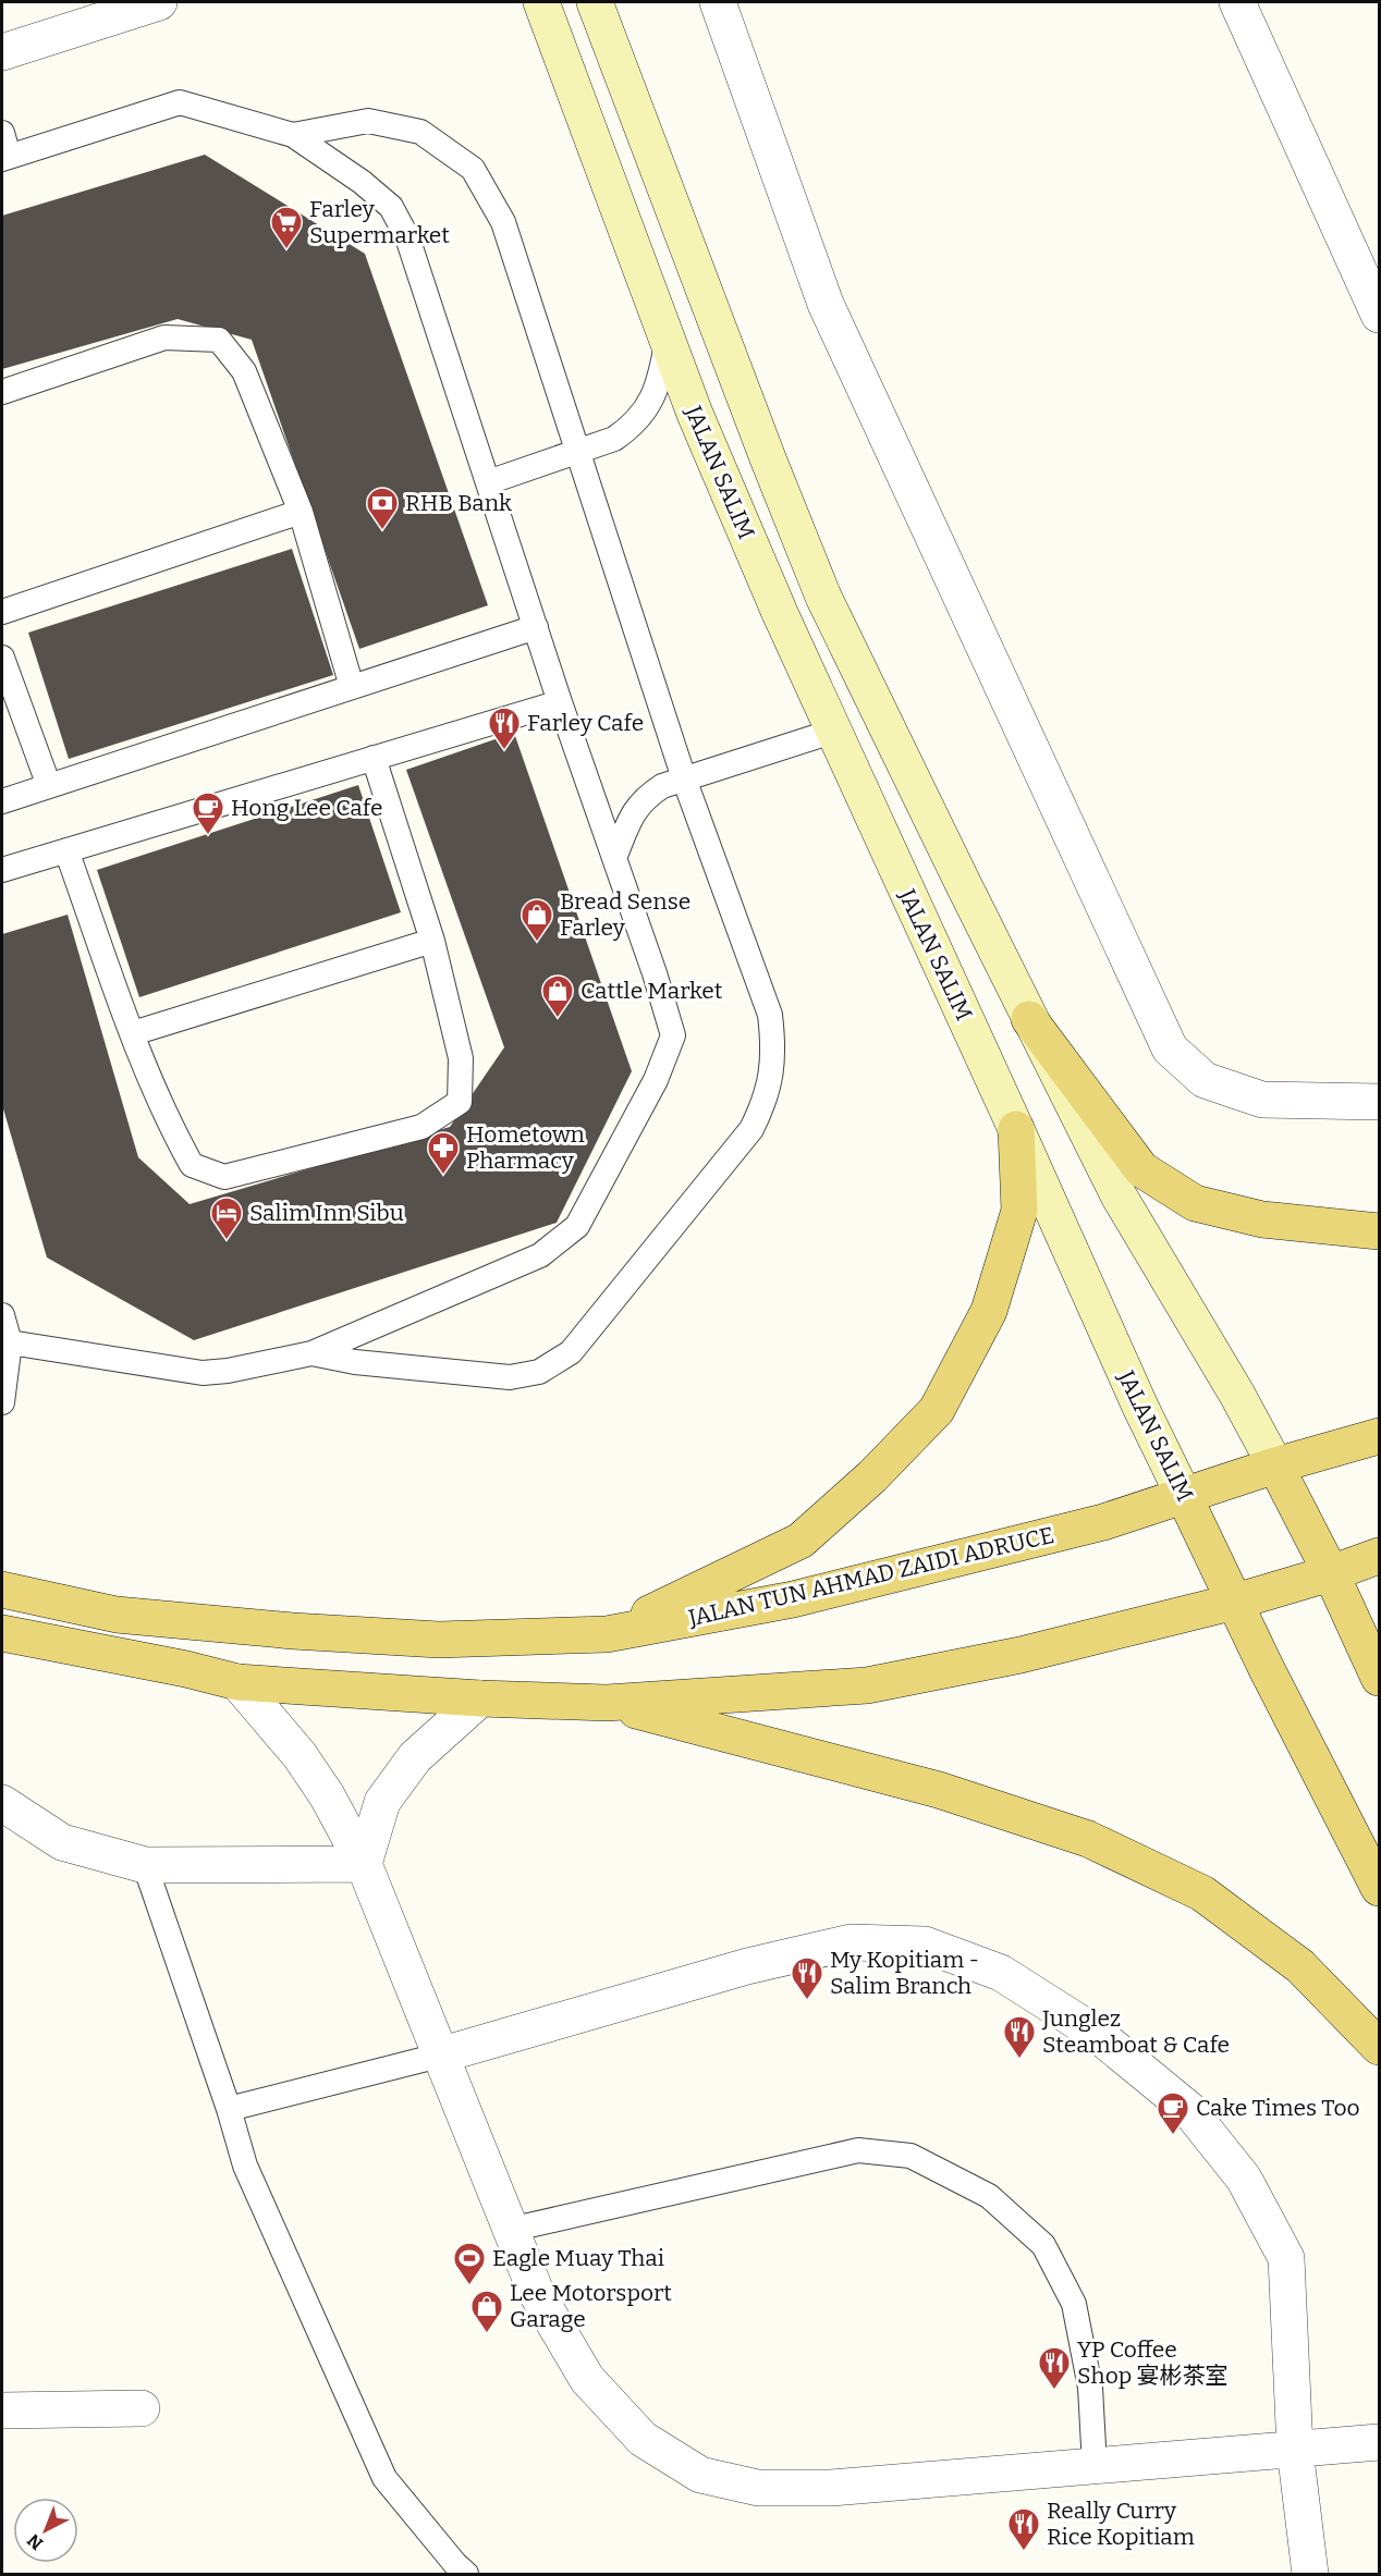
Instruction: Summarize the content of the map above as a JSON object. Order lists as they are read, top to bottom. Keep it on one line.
{"streets":{"main road":["JALAN SALIM","JALAN TUN AHMAD ZAIDI ADRUCE"]},"crossings":[["JALAN SALIM","JALAN TUN AHMAD ZAIDI ADRUCE"]],"places":{"supermarket":["Farley Supermarket"],"bank":["RHB Bank"],"restaurant":["Farley Cafe","My Kopitiam - Salim Branch","Junglez Steamboat & Cafe","YP Coffee Shop 宴彬茶室","Really Curry Rice Kopitiam"],"cafe":["Hong Lee Cafe","Cake Times Too"],"shop":["Bread Sense Farley","Cattle Market","Lee Motorsport Garage"],"pharmacy":["Hometown Pharmacy"],"hotel":["Salim Inn Sibu"],"sports":["Eagle Muay Thai"]},"north":"bottom left"}
